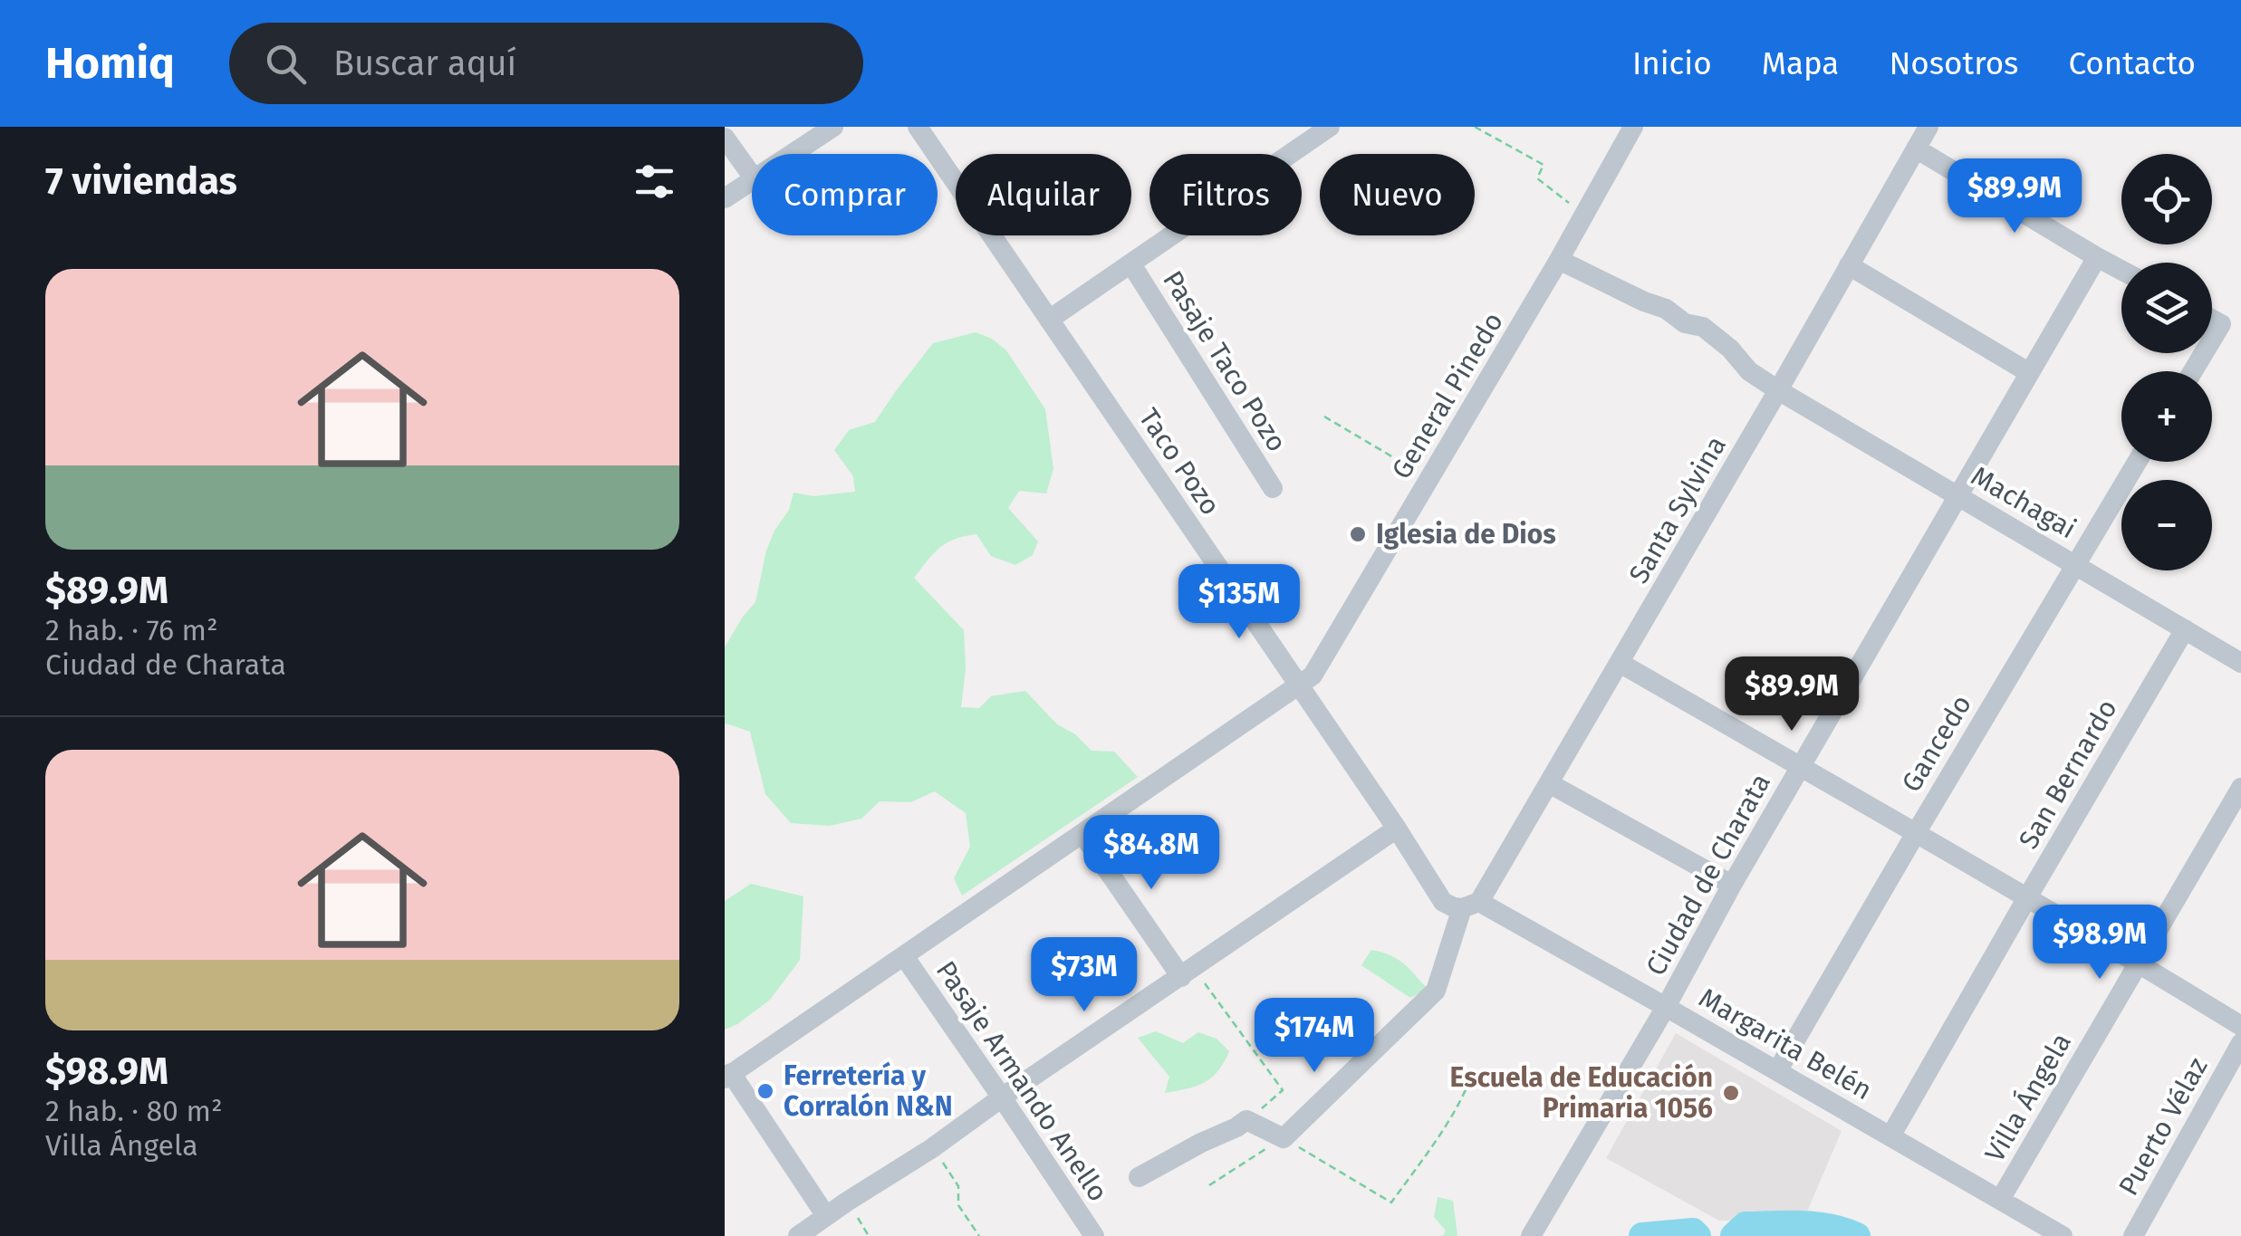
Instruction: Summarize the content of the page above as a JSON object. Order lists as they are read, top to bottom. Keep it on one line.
{"streets":{"street":["Pasaje Taco Pozo","General Pinedo","Taco Pozo","Machagai","Santa Sylvina","Gancedo","San Bernardo","Ciudad de Charata","Margarita Belén","Pasaje Armando Anello","Villa Ángela","Puerto Vélaz"]},"crossings":[["General Pinedo","Taco Pozo"],["General Pinedo","Machagai"],["General Pinedo","Pasaje Armando Anello"],["Taco Pozo","Santa Sylvina"],["Taco Pozo","Margarita Belén"],["Machagai","Santa Sylvina"],["Machagai","Gancedo"],["Machagai","San Bernardo"],["Machagai","Ciudad de Charata"],["Santa Sylvina","Margarita Belén"],["Gancedo","Margarita Belén"],["San Bernardo","Margarita Belén"],["Ciudad de Charata","Margarita Belén"],["Margarita Belén","Villa Ángela"]],"places":["Iglesia de Dios","Ferretería y Corralón N&N","Escuela de Educación Primaria 1056"],"page":{"header":"Homiq","search":"Buscar aquí","nav":["Inicio","Mapa","Nosotros","Contacto"],"heading":"7 viviendas","map_buttons":["+","−"],"chip":["Comprar","Alquilar","Filtros","Nuevo"],"price":["$89.9M","$135M","$89.9M","$84.8M","$98.9M","$73M","$174M"],"list":[{"name":"$89.9M","note":"2 hab. · 76 m² · Ciudad de Charata"},{"name":"$98.9M","note":"2 hab. · 80 m² · Villa Ángela"}]}}
